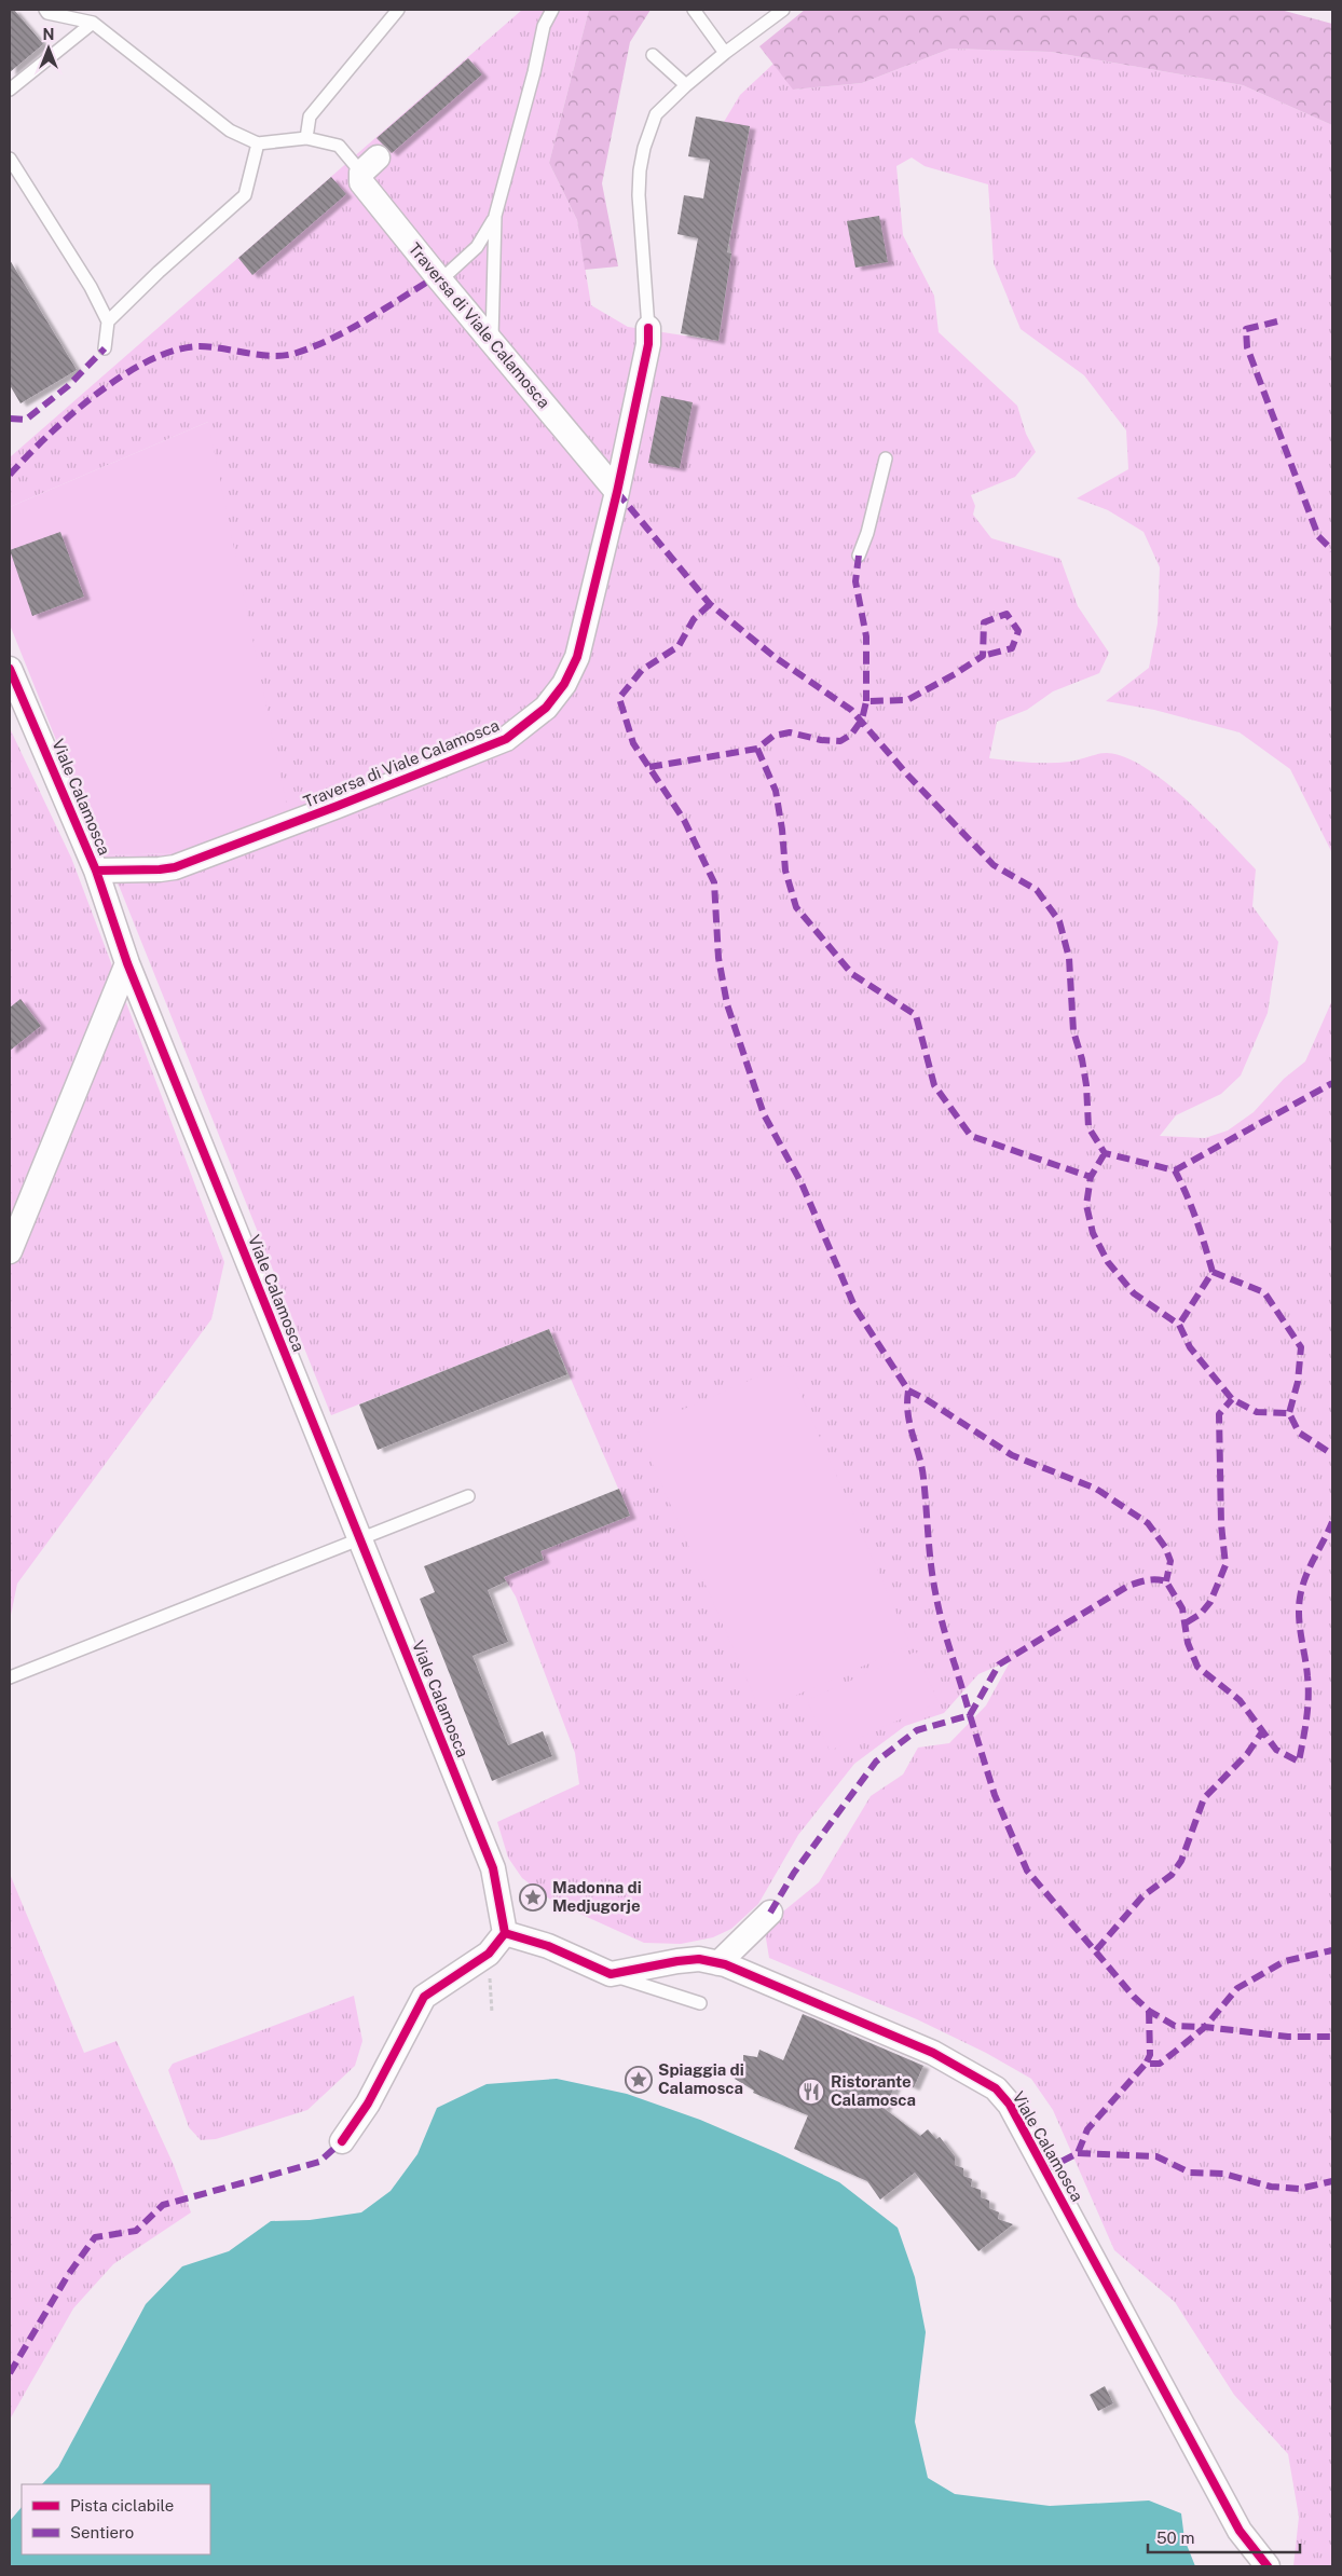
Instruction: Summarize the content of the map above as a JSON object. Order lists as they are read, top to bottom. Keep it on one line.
{"streets":{"street":["Traversa di Viale Calamosca","Viale Calamosca"]},"crossings":[["Traversa di Viale Calamosca","Viale Calamosca"]],"places":{"place":["Madonna di Medjugorje","Spiaggia di Calamosca"],"restaurant":["Ristorante Calamosca"]},"legend":["Pista ciclabile","Sentiero"],"scale_bar":"50 m","north":"top"}
